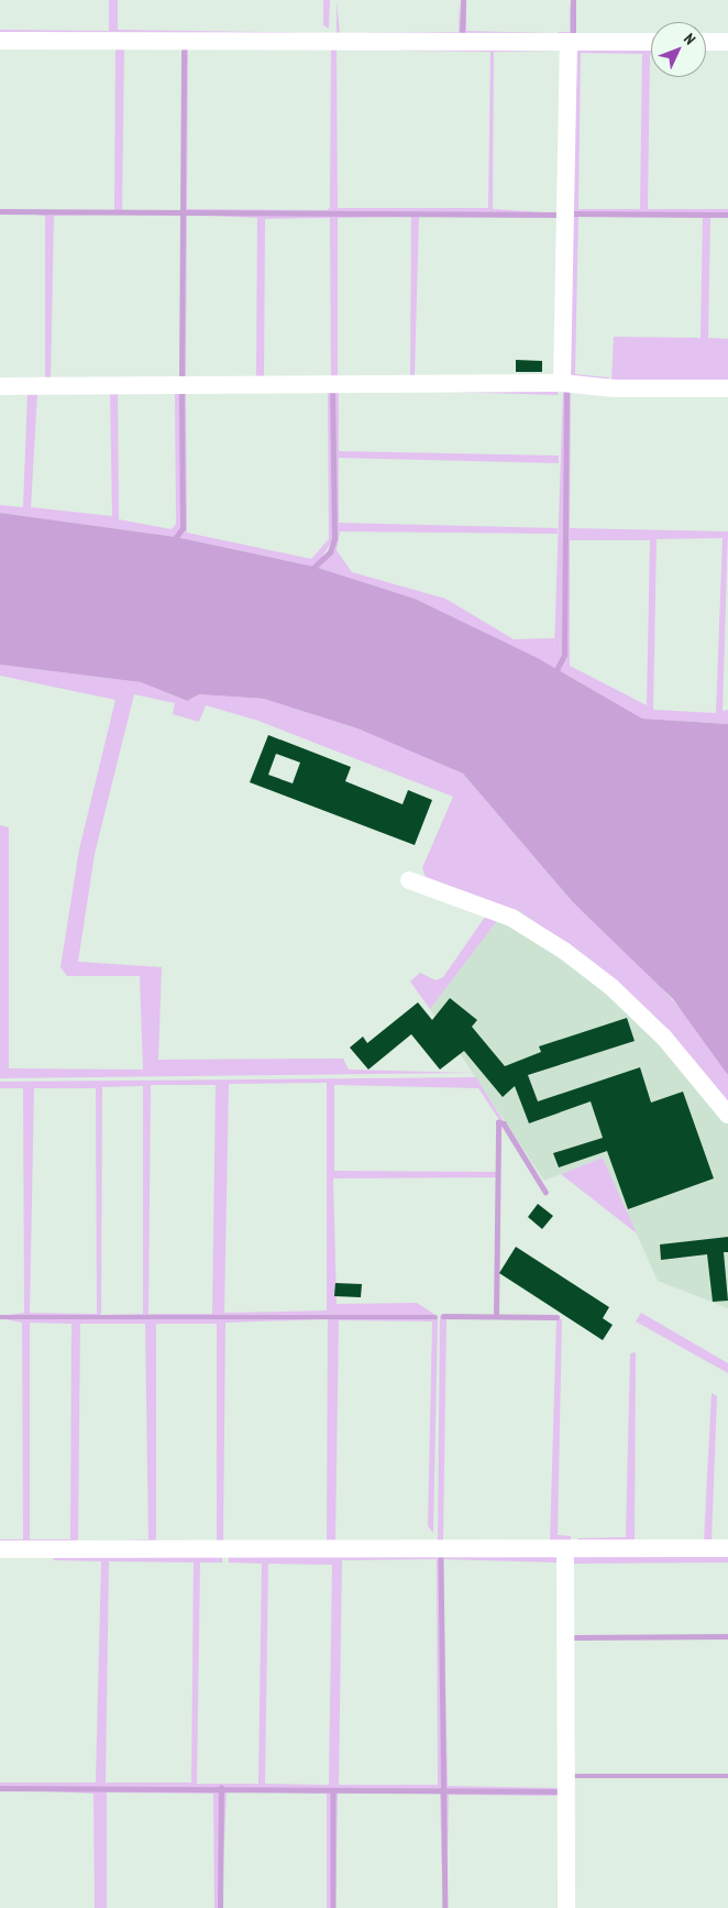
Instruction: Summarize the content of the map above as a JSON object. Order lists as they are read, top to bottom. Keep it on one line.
{"north":"top right"}
